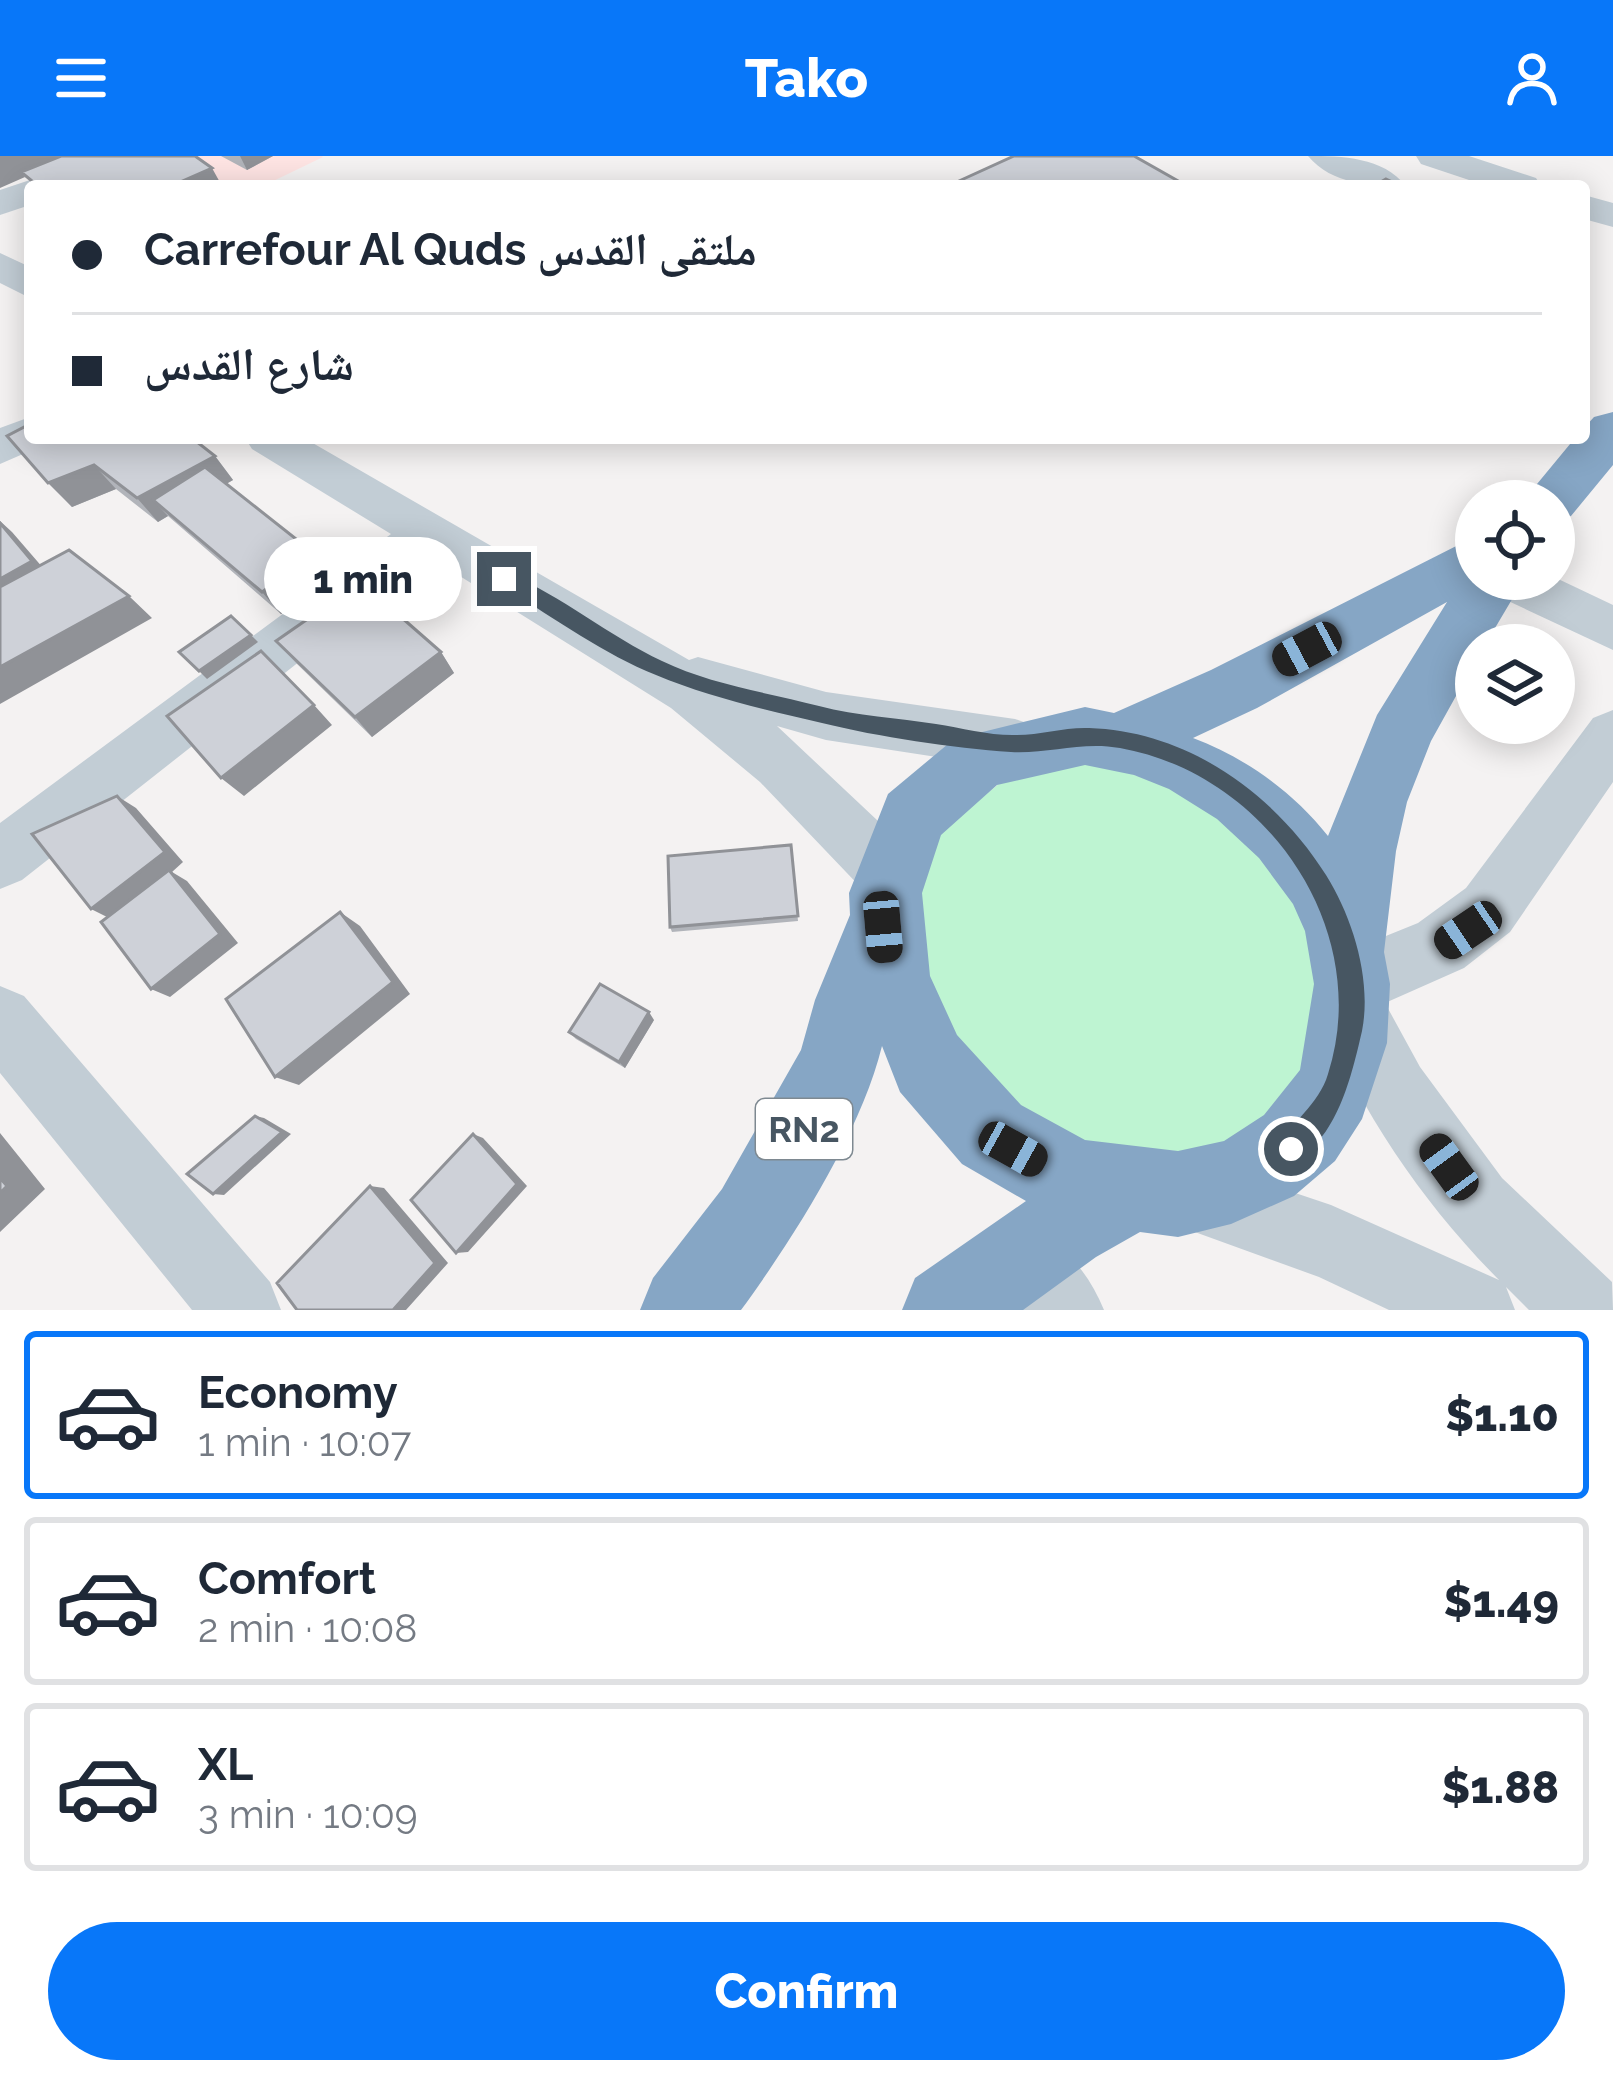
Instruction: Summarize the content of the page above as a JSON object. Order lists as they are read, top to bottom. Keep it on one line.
{"streets":{"highway":["RN2"]},"page":{"header":"Tako","banner":["Carrefour Al Quds ملتقى القدس","شارع القدس"],"bubble":"1 min","list":[{"name":"Economy","note":"1 min · 10:07","value":"$1.10"},{"name":"Comfort","note":"2 min · 10:08","value":"$1.49"},{"name":"XL","note":"3 min · 10:09","value":"$1.88"}],"buttons":"Confirm"}}
